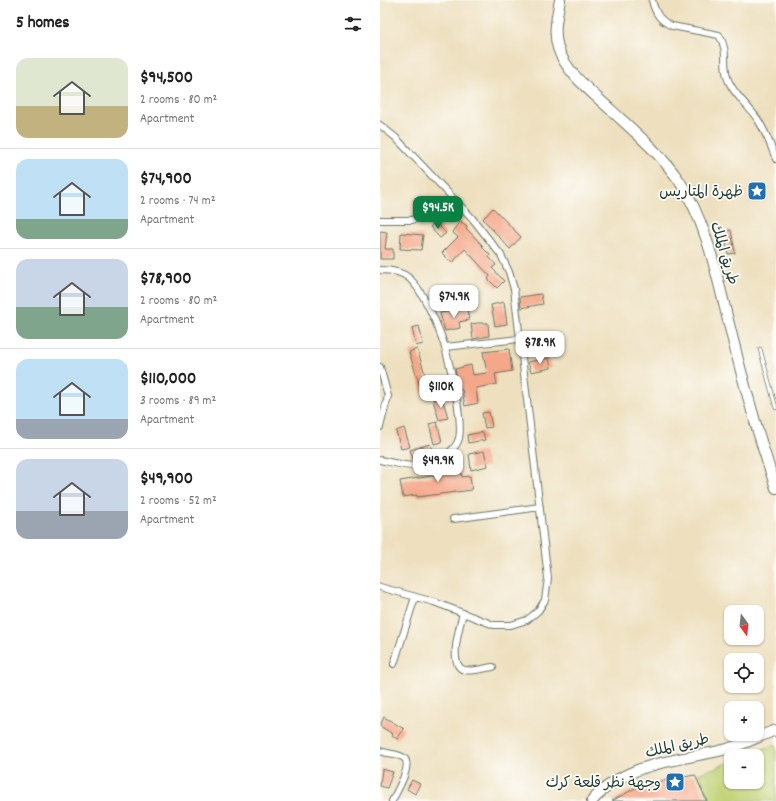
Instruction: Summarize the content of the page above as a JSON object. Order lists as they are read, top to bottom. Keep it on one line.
{"streets":{"main road":["طريق الملك"]},"places":{"place":["ظهرة المتاريس","وجهة نظر قلعة كرك"]},"north":"bottom","page":{"heading":"5 homes","list":[{"name":"$94,500","note":"2 rooms · 80 m² · Apartment"},{"name":"$74,900","note":"2 rooms · 74 m² · Apartment"},{"name":"$78,900","note":"2 rooms · 80 m² · Apartment"},{"name":"$110,000","note":"3 rooms · 89 m² · Apartment"},{"name":"$49,900","note":"2 rooms · 52 m² · Apartment"}],"price":["$94.5K","$74.9K","$78.9K","$110K","$49.9K"],"map_buttons":["+","−"]}}
